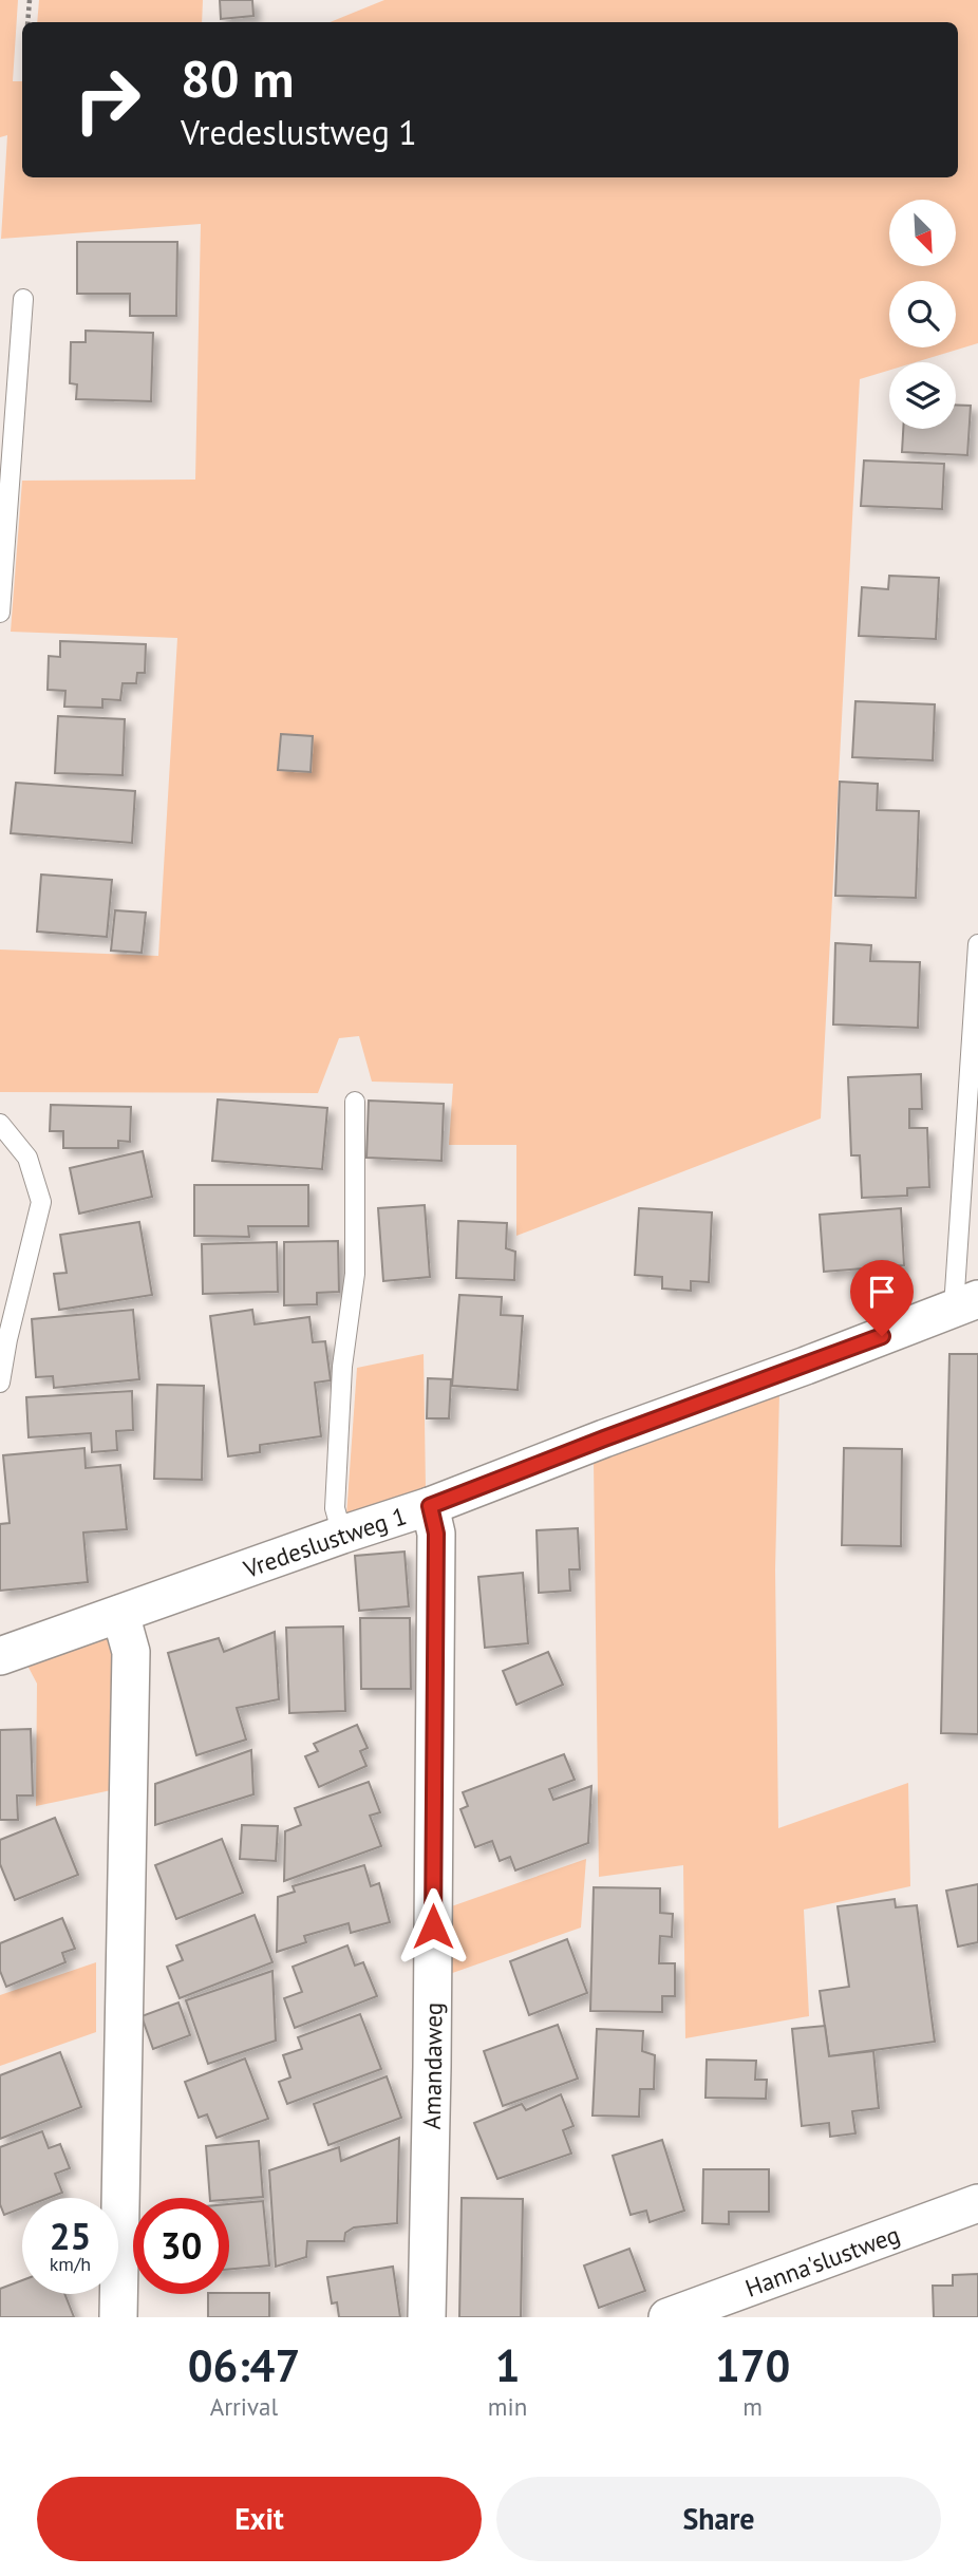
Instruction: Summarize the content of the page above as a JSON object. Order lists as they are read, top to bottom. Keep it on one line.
{"streets":{"street":["Vredeslustweg 1","Amandaweg","Hanna'slustweg"]},"crossings":[["Vredeslustweg 1","Amandaweg"]],"north":"bottom right","page":{"turn":["80 m","Vredeslustweg 1"],"speed":"25 km/h","limit":"30","eta":["06:47","Arrival","1","min","170","m"],"buttons":["Exit","Share"]}}
